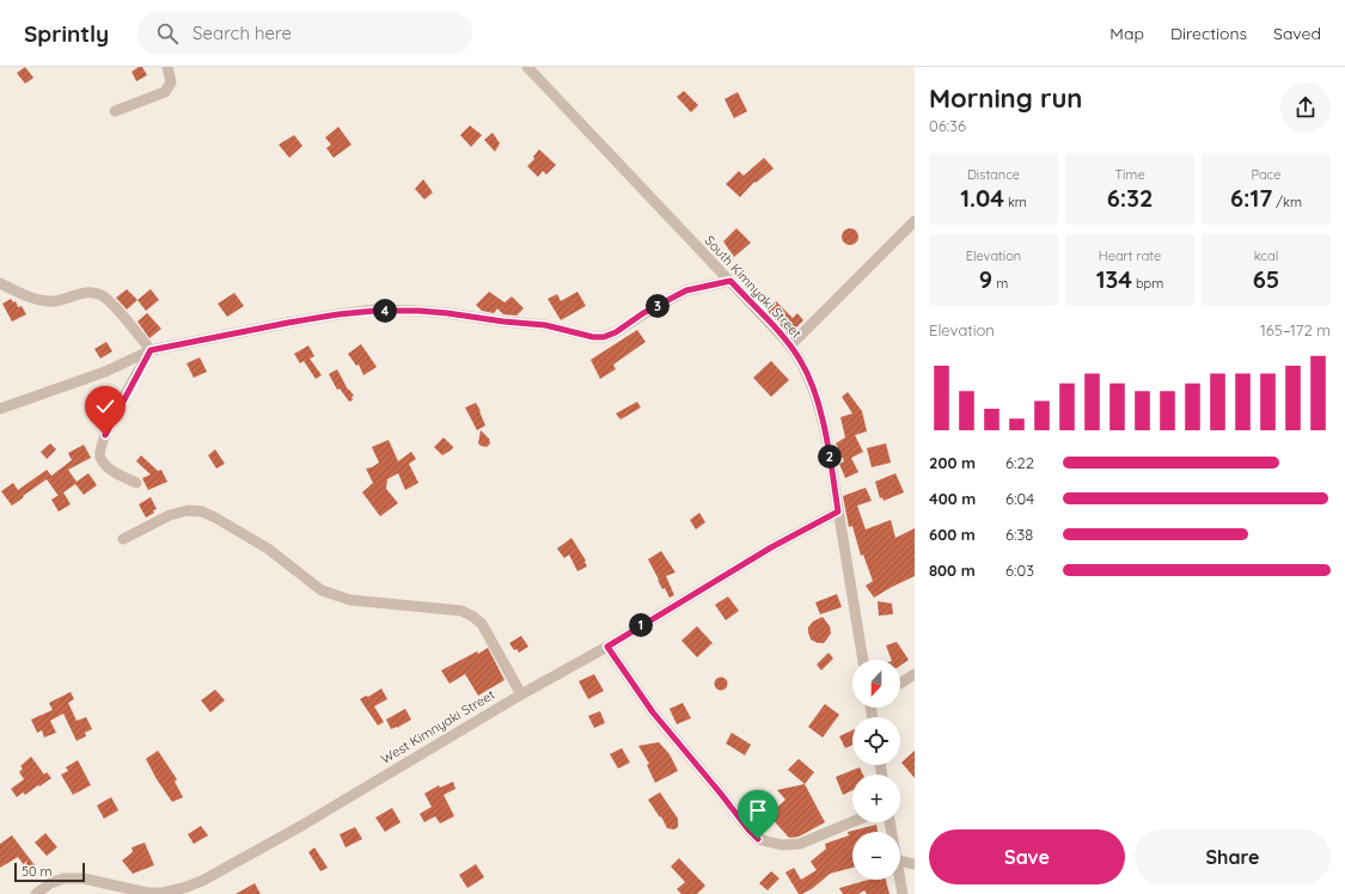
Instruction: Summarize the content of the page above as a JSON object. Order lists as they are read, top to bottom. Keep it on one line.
{"streets":{"street":["South Kimnyaki Street","West Kimnyaki Street"]},"crossings":[["South Kimnyaki Street","West Kimnyaki Street"]],"scale_bar":"50 m","north":"bottom","page":{"header":"Sprintly","search":"Search here","nav":["Map","Directions","Saved"],"heading":["Morning run","06:36"],"stats":[["Distance","1.04 km"],["Time","6:32"],["Pace","6:17 /km"],["Elevation","9 m"],["Heart rate","134 bpm"],["kcal","65"]],"pins":["3","4","2","1"],"chart":["Elevation","165–172 m"],"list":[{"name":"200 m","note":"6:22"},{"name":"400 m","note":"6:04"},{"name":"600 m","note":"6:38"},{"name":"800 m","note":"6:03"}],"map_buttons":["+","−"],"buttons":["Save","Share"],"scale":"50 m"}}
